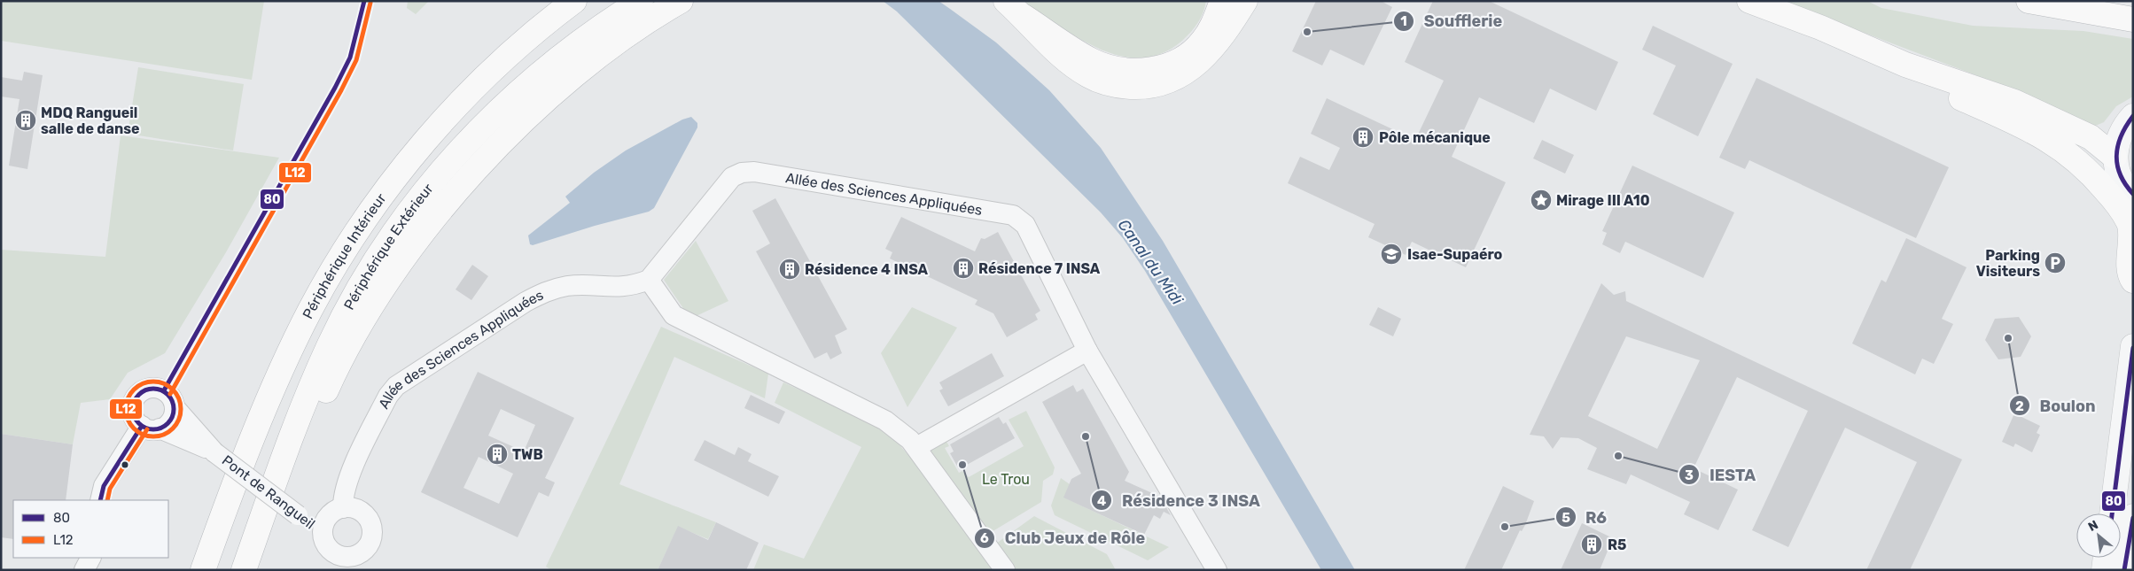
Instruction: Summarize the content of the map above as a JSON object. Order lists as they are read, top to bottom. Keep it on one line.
{"streets":{"main road":["Périphérique Extérieur","Périphérique Intérieur"],"street":["Allée des Sciences Appliquées","Pont de Rangueil"]},"crossings":[["Allée des Sciences Appliquées","Pont de Rangueil"]],"water":["Canal du Midi"],"parks":["Le Trou"],"places":{"other":["Soufflerie","Boulon","Résidence 3 INSA","IESTA","Club Jeux de Rôle","R6"],"building":["MDQ Rangueil salle de danse","Pôle mécanique","Résidence 7 INSA","Résidence 4 INSA","TWB","R5"],"place":["Mirage III A10"],"school or university":["Isae-Supaéro"],"parking":["Parking Visiteurs"]},"lines":["transit line 80","transit line L12"],"legend":["80","L12"],"north":"top left"}
